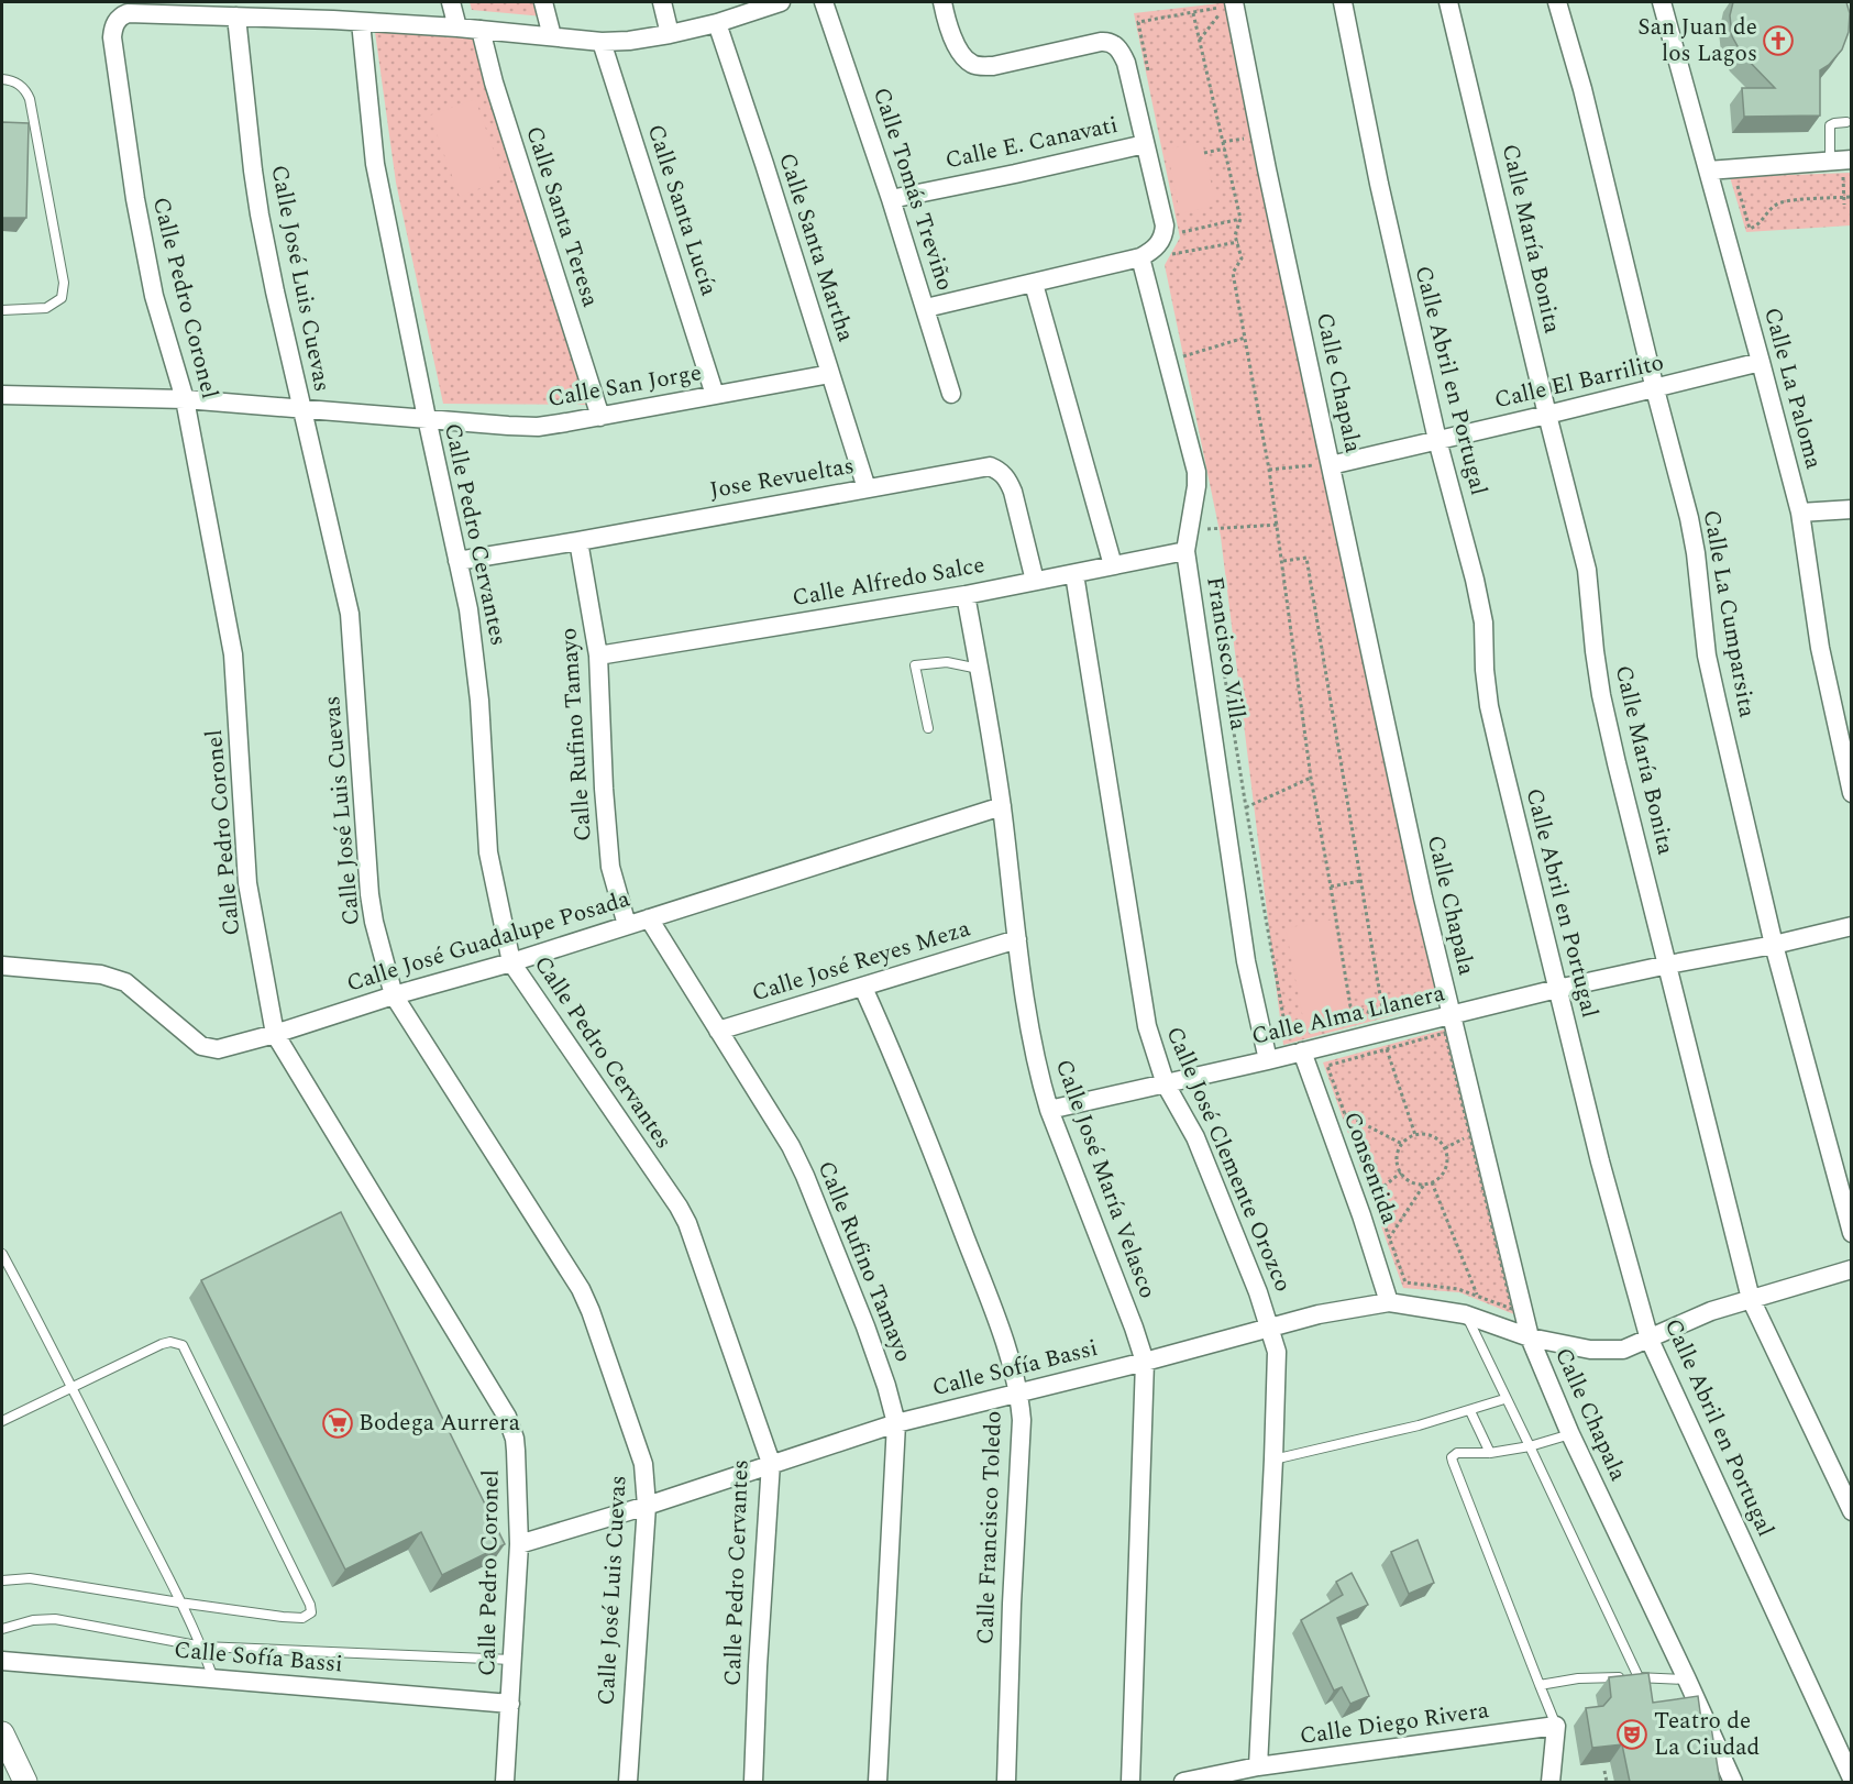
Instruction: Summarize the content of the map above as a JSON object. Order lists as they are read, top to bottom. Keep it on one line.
{"streets":{"street":["Calle E. Canavati","Calle Tomás Treviño","Calle Santa Lucía","Calle Santa Teresa","Calle María Bonita","Calle Santa Martha","Calle José Luis Cuevas","Calle Pedro Coronel","Calle Abril en Portugal","Calle El Barrilito","Calle Chapala","Calle San Jorge","Calle La Paloma","Jose Revueltas","Calle Pedro Cervantes","Calle Alfredo Salce","Calle La Cumparsita","Francisco Villa","Calle Rufino Tamayo","Calle José Guadalupe Posada","Calle José Reyes Meza","Calle Alma Llanera","Calle José Clemente Orozco","Consentida","Calle José María Velasco","Calle Sofía Bassi","Calle Francisco Toledo","Calle Diego Rivera"]},"crossings":[["Calle E. Canavati","Calle Tomás Treviño"],["Calle Santa Lucía","Calle San Jorge"],["Calle Santa Teresa","Calle San Jorge"],["Calle María Bonita","Calle El Barrilito"],["Calle María Bonita","Calle Alma Llanera"],["Calle María Bonita","Calle Sofía Bassi"],["Calle Santa Martha","Calle San Jorge"],["Calle Santa Martha","Jose Revueltas"],["Calle José Luis Cuevas","Calle Pedro Coronel"],["Calle José Luis Cuevas","Calle San Jorge"],["Calle José Luis Cuevas","Calle José Guadalupe Posada"],["Calle José Luis Cuevas","Calle Sofía Bassi"],["Calle Pedro Coronel","Calle San Jorge"],["Calle Pedro Coronel","Calle José Guadalupe Posada"],["Calle Pedro Coronel","Calle Sofía Bassi"],["Calle Abril en Portugal","Calle El Barrilito"],["Calle Abril en Portugal","Calle Alma Llanera"],["Calle Abril en Portugal","Calle Sofía Bassi"],["Calle El Barrilito","Calle Chapala"],["Calle El Barrilito","Calle La Paloma"],["Calle El Barrilito","Calle La Cumparsita"],["Calle Chapala","Calle Alma Llanera"],["Calle Chapala","Calle Sofía Bassi"],["Calle San Jorge","Calle Pedro Cervantes"],["Jose Revueltas","Calle Pedro Cervantes"],["Jose Revueltas","Calle Alfredo Salce"],["Jose Revueltas","Calle Rufino Tamayo"],["Calle Pedro Cervantes","Calle José Guadalupe Posada"],["Calle Pedro Cervantes","Calle Sofía Bassi"],["Calle Alfredo Salce","Francisco Villa"],["Calle Alfredo Salce","Calle Rufino Tamayo"],["Calle Alfredo Salce","Calle José Clemente Orozco"],["Calle Alfredo Salce","Calle José María Velasco"],["Calle La Cumparsita","Calle Alma Llanera"],["Francisco Villa","Calle Alma Llanera"],["Calle Rufino Tamayo","Calle José Guadalupe Posada"],["Calle Rufino Tamayo","Calle José Reyes Meza"],["Calle Rufino Tamayo","Calle Sofía Bassi"],["Calle José Guadalupe Posada","Calle José María Velasco"],["Calle José Reyes Meza","Calle José María Velasco"],["Calle José Reyes Meza","Calle Francisco Toledo"],["Calle Alma Llanera","Calle José Clemente Orozco"],["Calle Alma Llanera","Consentida"],["Calle Alma Llanera","Calle José María Velasco"],["Calle José Clemente Orozco","Calle Sofía Bassi"],["Calle José Clemente Orozco","Calle Diego Rivera"],["Consentida","Calle Sofía Bassi"],["Calle José María Velasco","Calle Sofía Bassi"],["Calle Sofía Bassi","Calle Francisco Toledo"]],"places":{"church":["San Juan de los Lagos"],"supermarket":["Bodega Aurrera"],"theatre":["Teatro de La Ciudad"]}}
